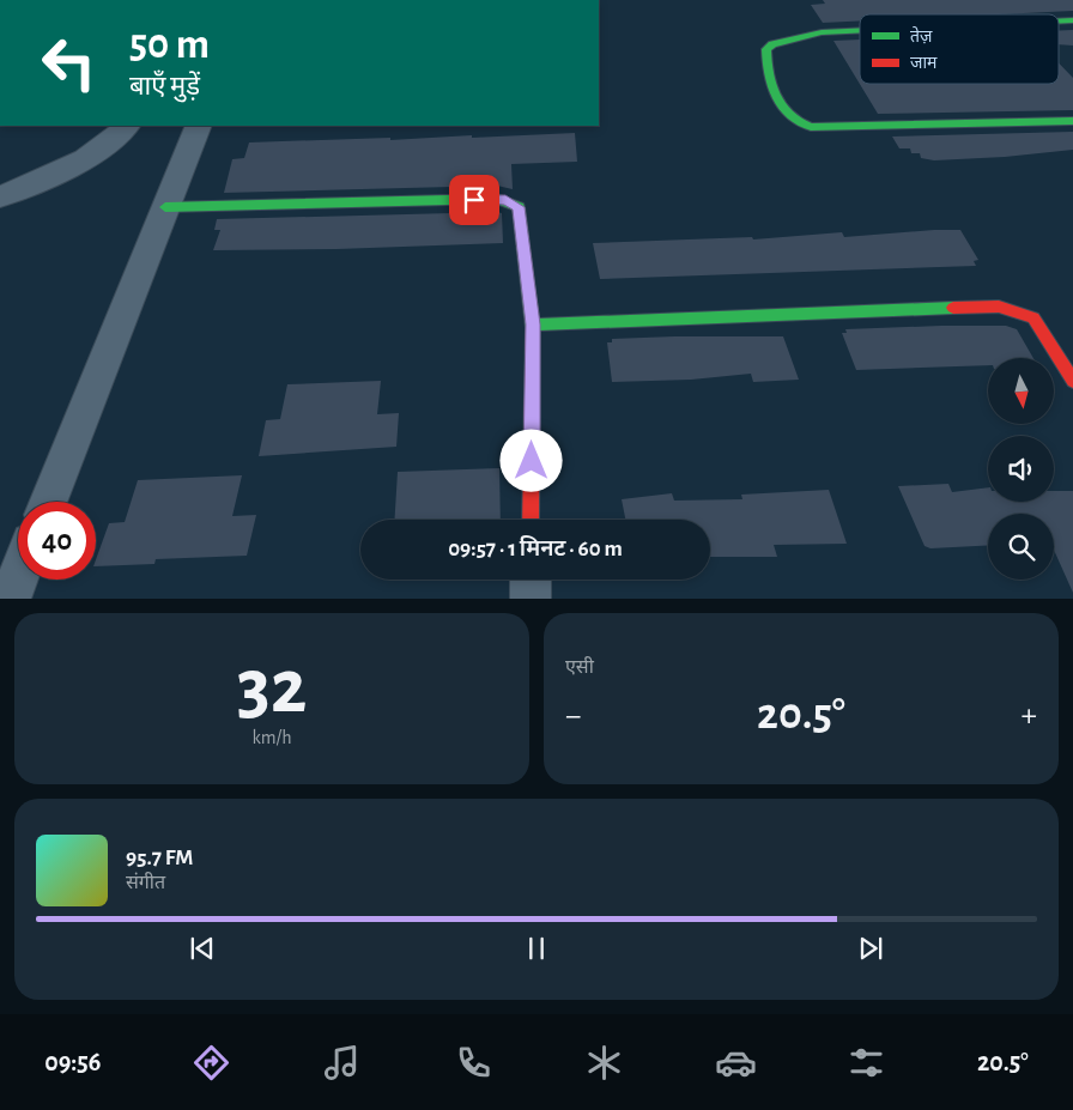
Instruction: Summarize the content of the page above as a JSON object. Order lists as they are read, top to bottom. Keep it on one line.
{"legend":["तेज़","जाम"],"north":"bottom","page":{"turn":["50 m","बाएँ मुड़ें"],"limit":"40","trip":"09:57 · 1 मिनट · 60 m","tile":[["32","km/h"],"एसी"],"heat":["−","20.5°","+"],"song":["95.7 FM","संगीत"],"tabs":["09:56","20.5°"]}}
